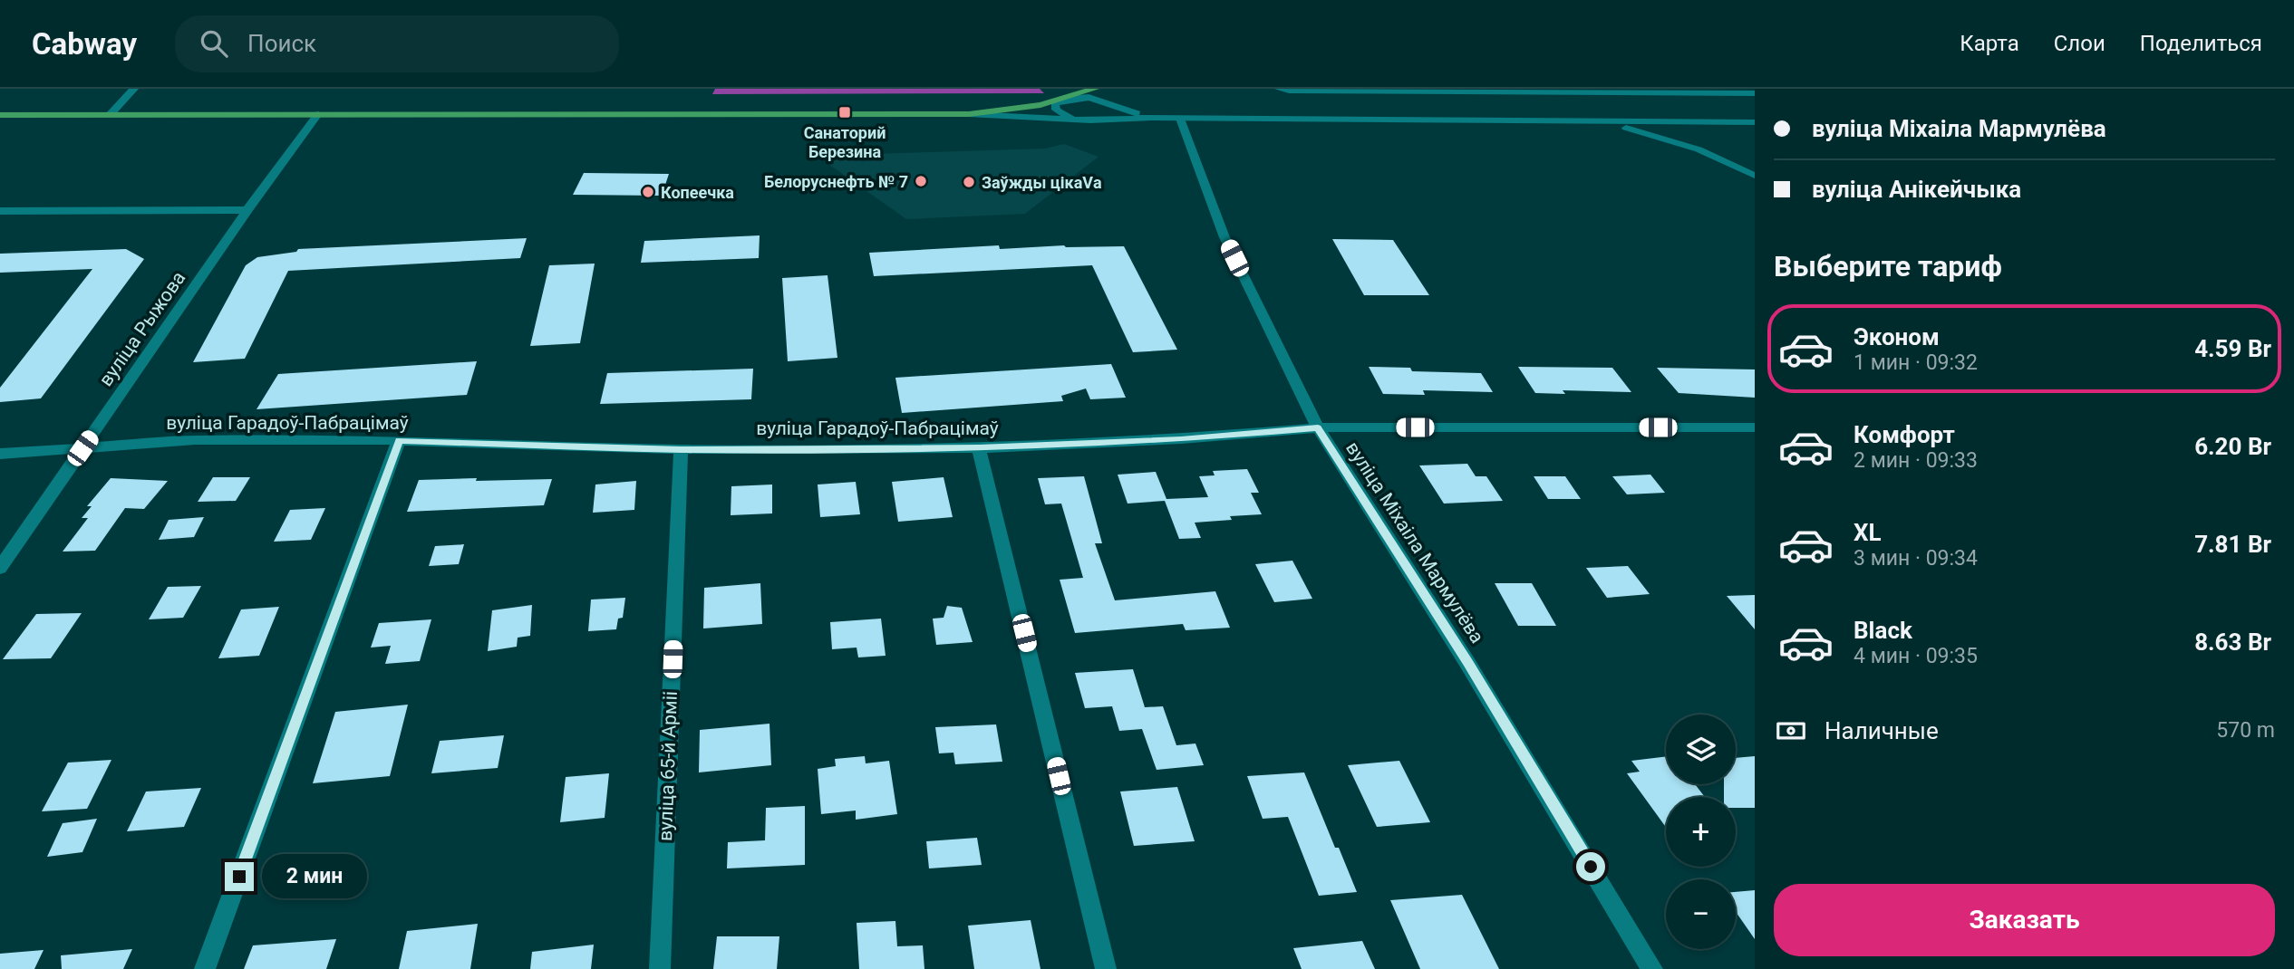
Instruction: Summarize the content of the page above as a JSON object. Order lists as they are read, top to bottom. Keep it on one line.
{"streets":{"street":["вуліца Рыжова","вуліца Гарадоў-Пабрацімаў","вуліца Міхаіла Мармулёва","вуліца 65-й Арміі"]},"crossings":[["вуліца Рыжова","вуліца Гарадоў-Пабрацімаў"],["вуліца Гарадоў-Пабрацімаў","вуліца Міхаіла Мармулёва"],["вуліца Гарадоў-Пабрацімаў","вуліца 65-й Арміі"]],"places":{"transit":["Санаторий Березина"],"other":["Белоруснефть № 7","Заўжды цікаVа","Копеечка"]},"page":{"header":"Cabway","search":"Поиск","nav":["Карта","Слои","Поделиться"],"banner":["вуліца Міхаіла Мармулёва","вуліца Анікейчыка"],"heading":"Выберите тариф","list":[{"name":"Эконом","note":"1 мин · 09:32","value":"4.59 Br"},{"name":"Комфорт","note":"2 мин · 09:33","value":"6.20 Br"},{"name":"XL","note":"3 мин · 09:34","value":"7.81 Br"},{"name":"Black","note":"4 мин · 09:35","value":"8.63 Br"}],"pay":["Наличные","570 m"],"map_buttons":["+","−"],"bubble":"2 мин","buttons":"Заказать"}}
